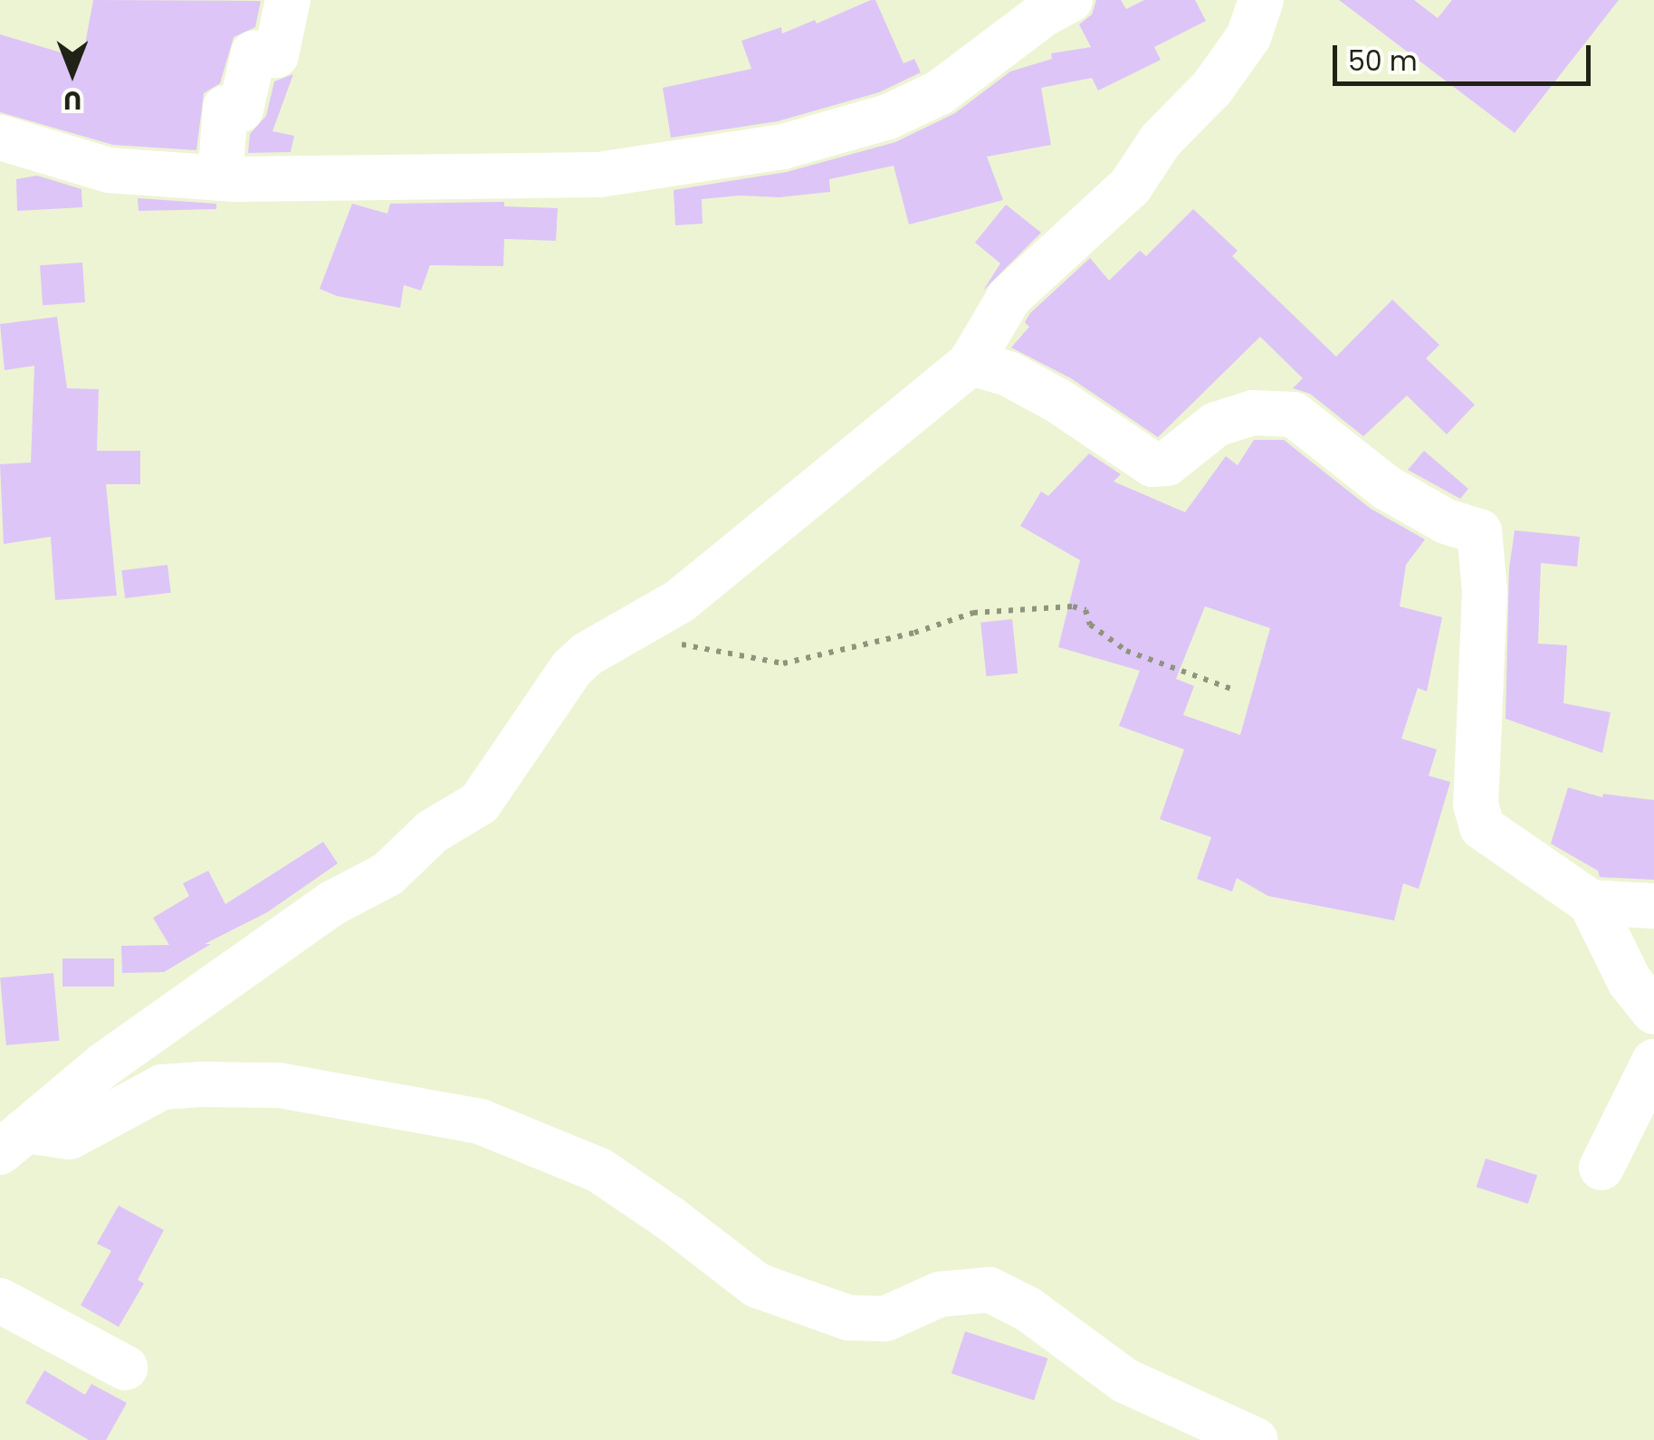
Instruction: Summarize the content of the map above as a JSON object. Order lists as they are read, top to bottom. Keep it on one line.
{"scale_bar":"50 m","north":"bottom"}
